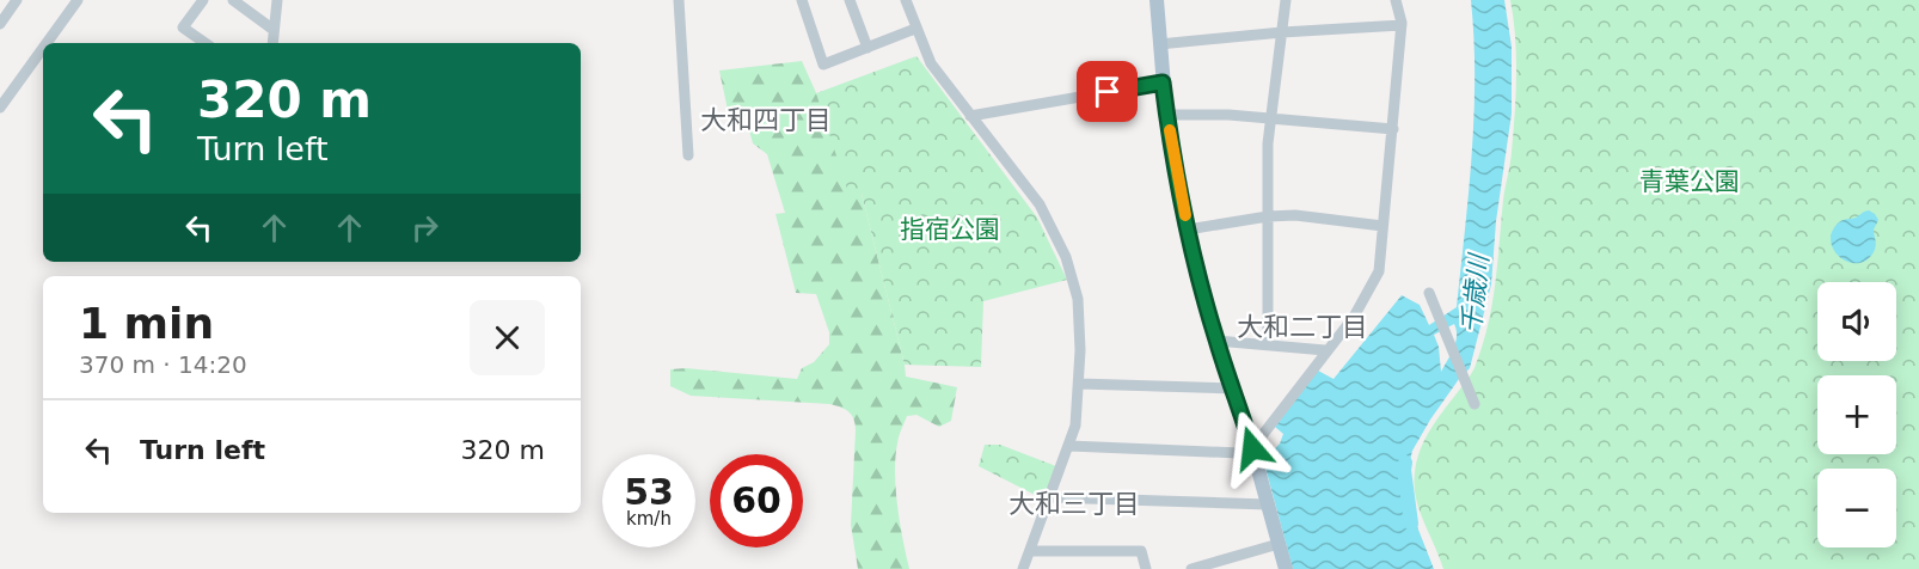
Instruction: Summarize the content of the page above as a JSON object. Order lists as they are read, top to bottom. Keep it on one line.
{"districts":["大和四丁目","大和二丁目","大和三丁目"],"water":["千歳川"],"parks":["青葉公園","指宿公園"],"page":{"turn":["320 m","Turn left"],"heading":["1 min","370 m · 14:20"],"map_buttons":["+","−"],"list":[{"name":"Turn left","value":"320 m"}],"speed":"53 km/h","limit":"60"}}
